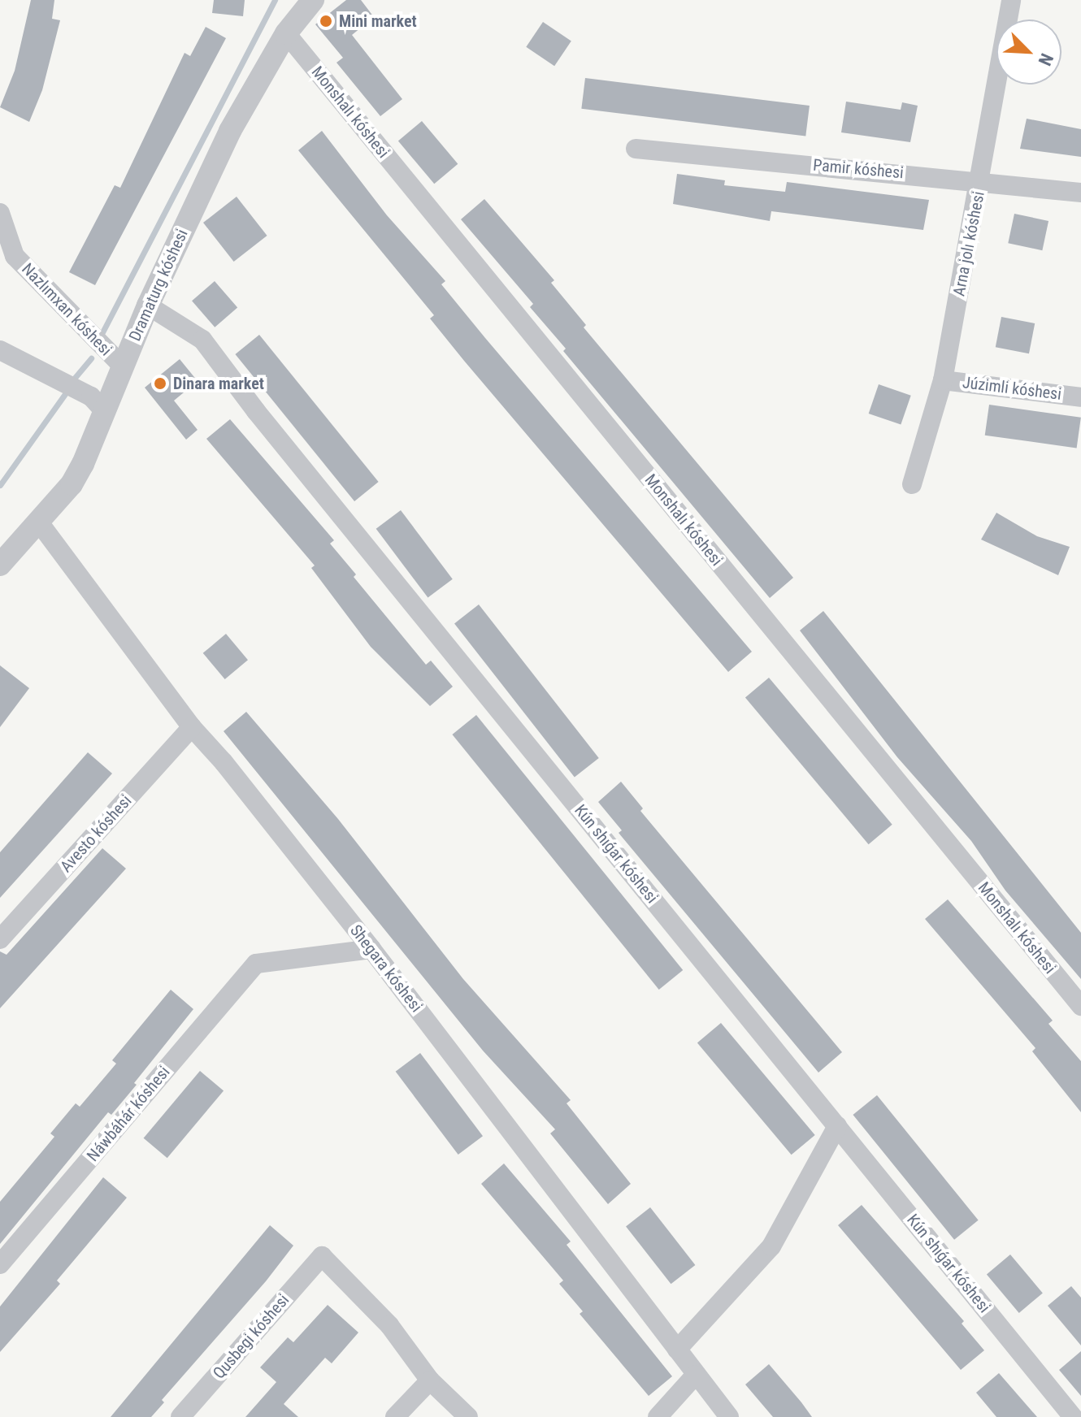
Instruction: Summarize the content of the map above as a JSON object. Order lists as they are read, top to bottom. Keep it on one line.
{"streets":{"street":["Monshalı kóshesi","Pamir kóshesi","Arna jolı kóshesi","Dramaturg kóshesi","Nazlımxan kóshesi","Júzimli kóshesi","Avesto kóshesi","Kún shıǵar kóshesi","Shegara kóshesi","Náwbáhár kóshesi","Qusbegi kóshesi"]},"crossings":[["Monshalı kóshesi","Dramaturg kóshesi"],["Pamir kóshesi","Arna jolı kóshesi"],["Arna jolı kóshesi","Júzimli kóshesi"],["Dramaturg kóshesi","Nazlımxan kóshesi"],["Dramaturg kóshesi","Kún shıǵar kóshesi"],["Dramaturg kóshesi","Shegara kóshesi"],["Avesto kóshesi","Shegara kóshesi"],["Shegara kóshesi","Náwbáhár kóshesi"]],"places":["Mini market","Dinara market"],"north":"bottom right"}
